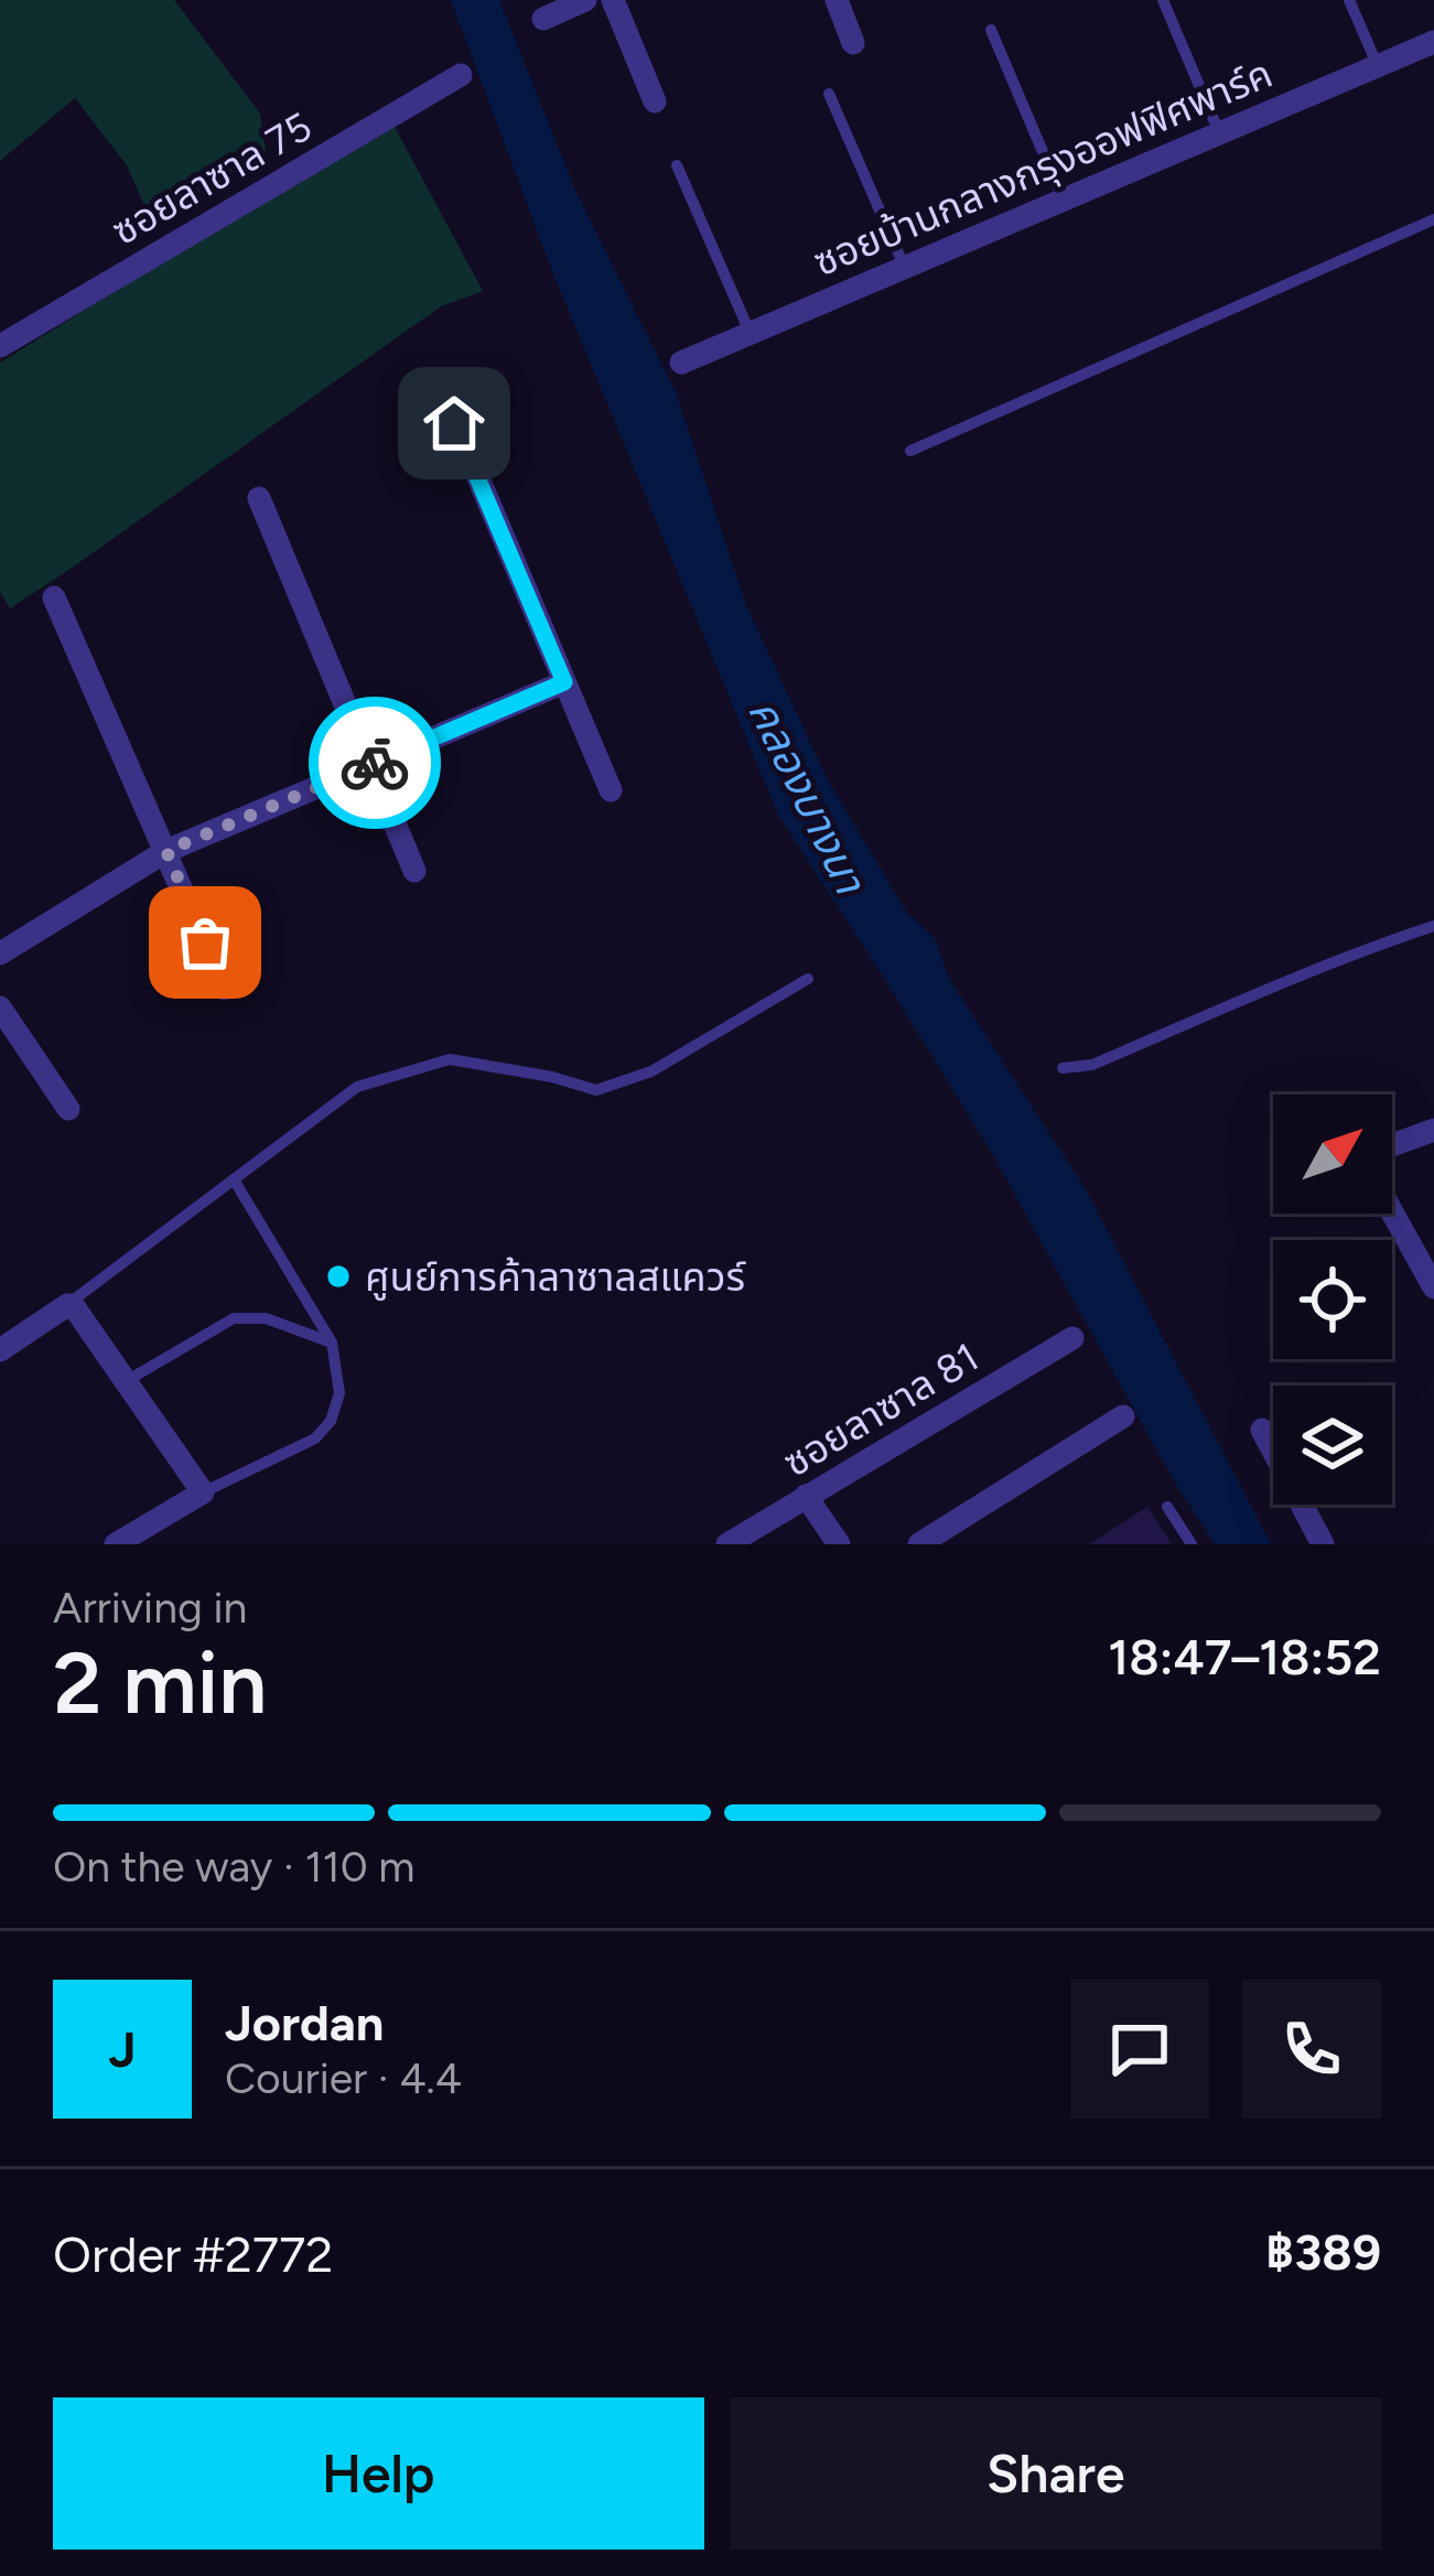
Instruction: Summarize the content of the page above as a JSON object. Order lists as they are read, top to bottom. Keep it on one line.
{"streets":{"street":["ซอยบ้านกลางกรุงออฟฟิศพาร์ค","ซอยลาซาล 75","ซอยลาซาล 81"]},"water":["คลองบางนา"],"places":["ศูนย์การค้าลาซาลสแควร์"],"north":"top right","page":{"heading":["2 min","Arriving in","18:47–18:52"],"panel":["Jordan","Courier · 4.4","Order #2772","฿389"],"bar":"On the way · 110 m","round":"J","buttons":["Help","Share"]}}
